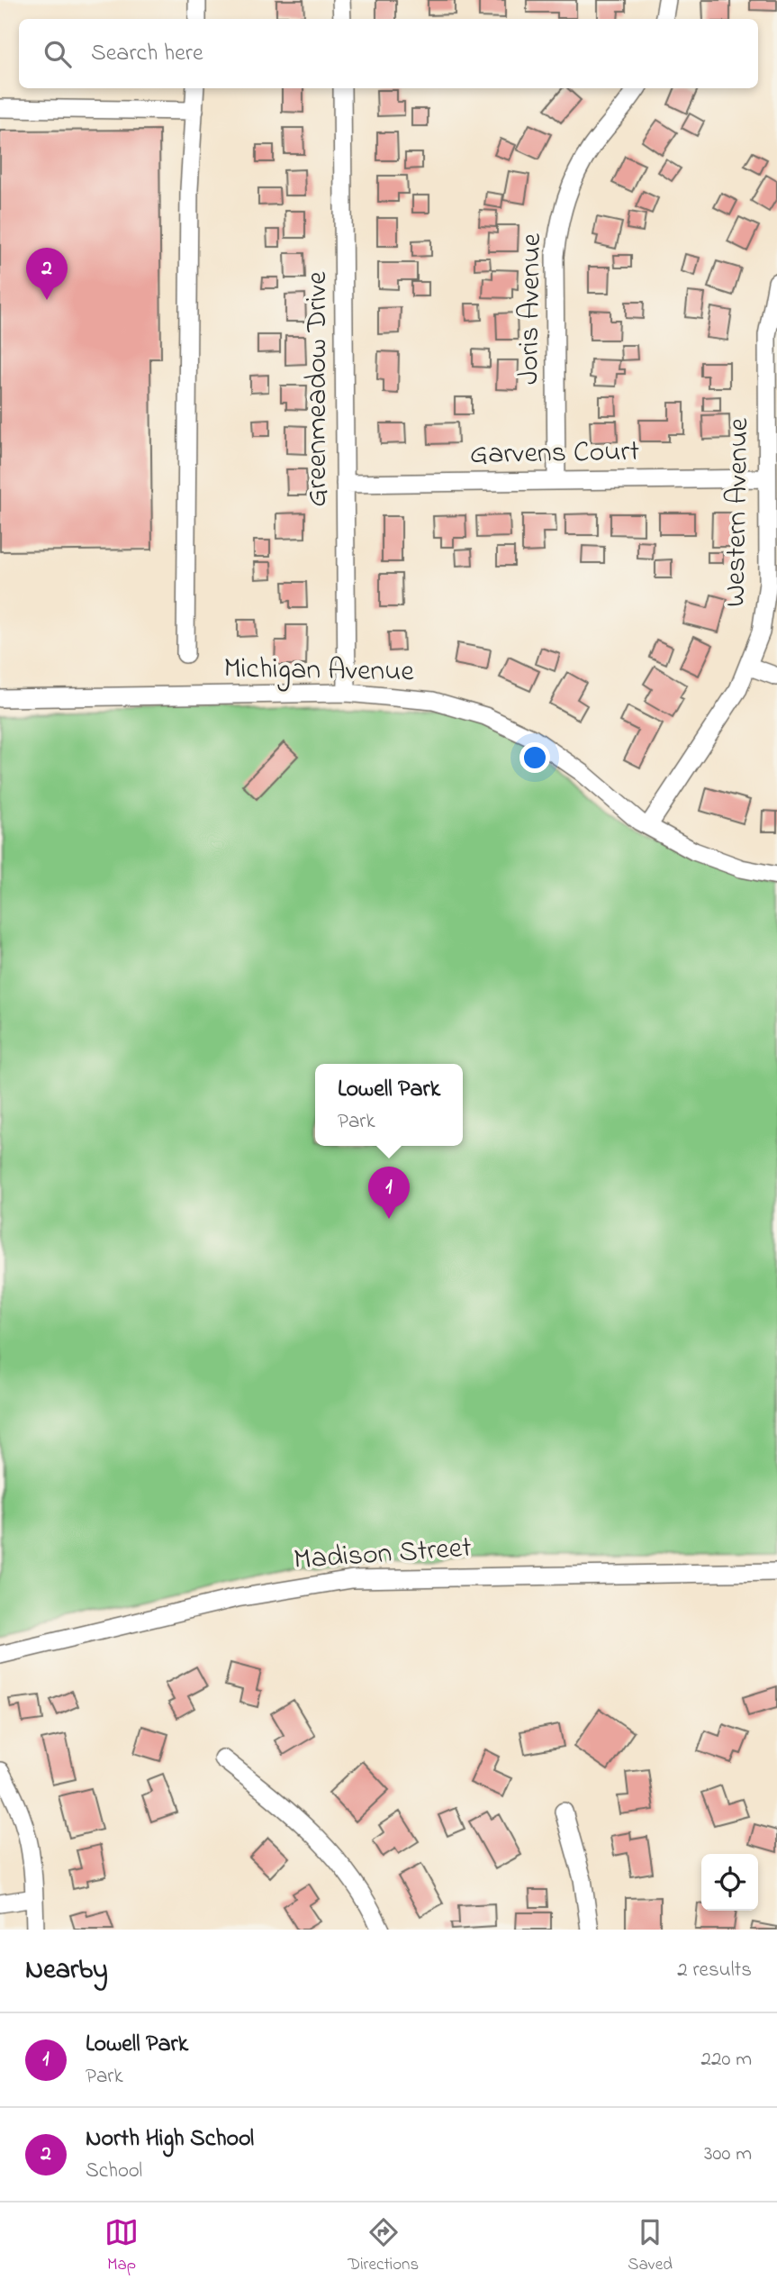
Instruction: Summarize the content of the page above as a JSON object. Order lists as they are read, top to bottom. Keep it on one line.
{"streets":{"street":["Joris Avenue","Greenmeadow Drive","Garvens Court","Western Avenue","Michigan Avenue","Madison Street"]},"crossings":[["Joris Avenue","Garvens Court"],["Greenmeadow Drive","Garvens Court"],["Greenmeadow Drive","Michigan Avenue"],["Garvens Court","Western Avenue"],["Western Avenue","Michigan Avenue"]],"page":{"search":"Search here","pins":["2","1"],"popup":["Lowell Park","Park"],"heading":["Nearby","2 results"],"list":[{"mark":"1","name":"Lowell Park","note":"Park","value":"220 m"},{"mark":"2","name":"North High School","note":"School","value":"300 m"}],"nav":["Map","Directions","Saved"]}}
